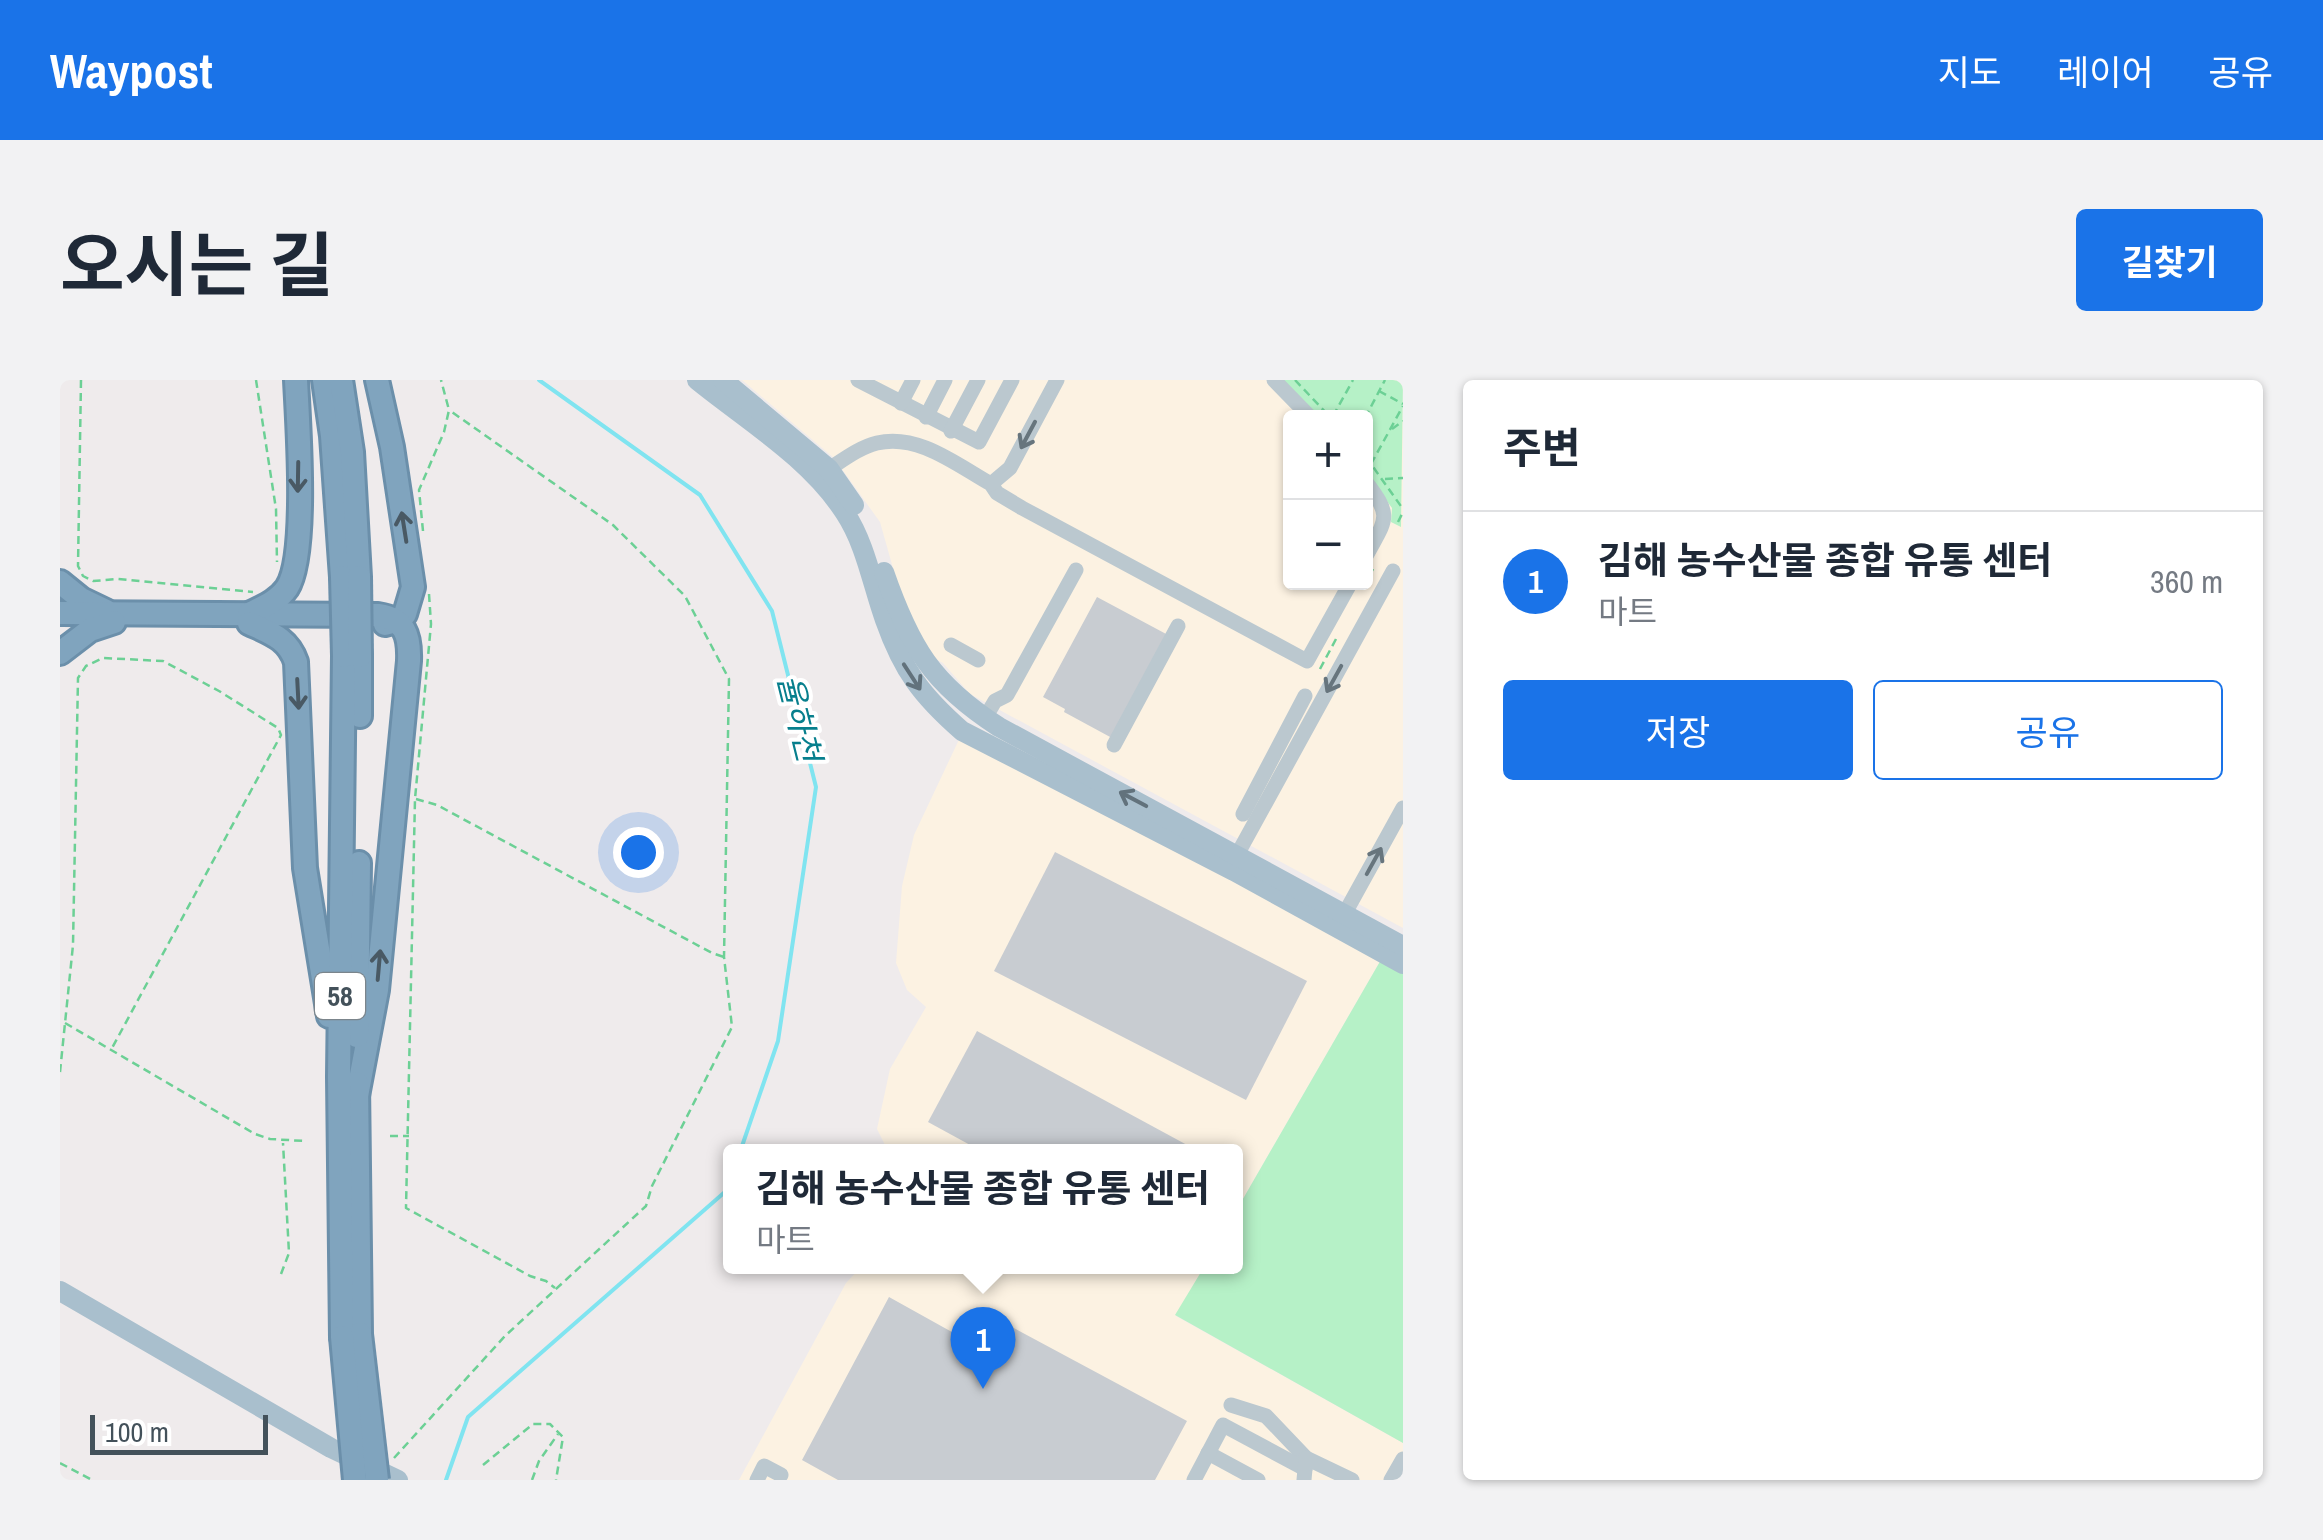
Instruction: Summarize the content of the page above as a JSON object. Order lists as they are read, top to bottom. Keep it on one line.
{"streets":{"highway":["58"]},"water":["율하천"],"scale_bar":"100 m","page":{"header":"Waypost","nav":["지도","레이어","공유"],"title":"오시는 길","buttons":["길찾기",["저장","공유"]],"heading":"주변","map_buttons":["+","−"],"list":[{"mark":"1","name":"김해 농수산물 종합 유통 센터","note":"마트","value":"360 m"}],"popup":["김해 농수산물 종합 유통 센터","마트"],"pins":"1","scale":"100 m"}}
